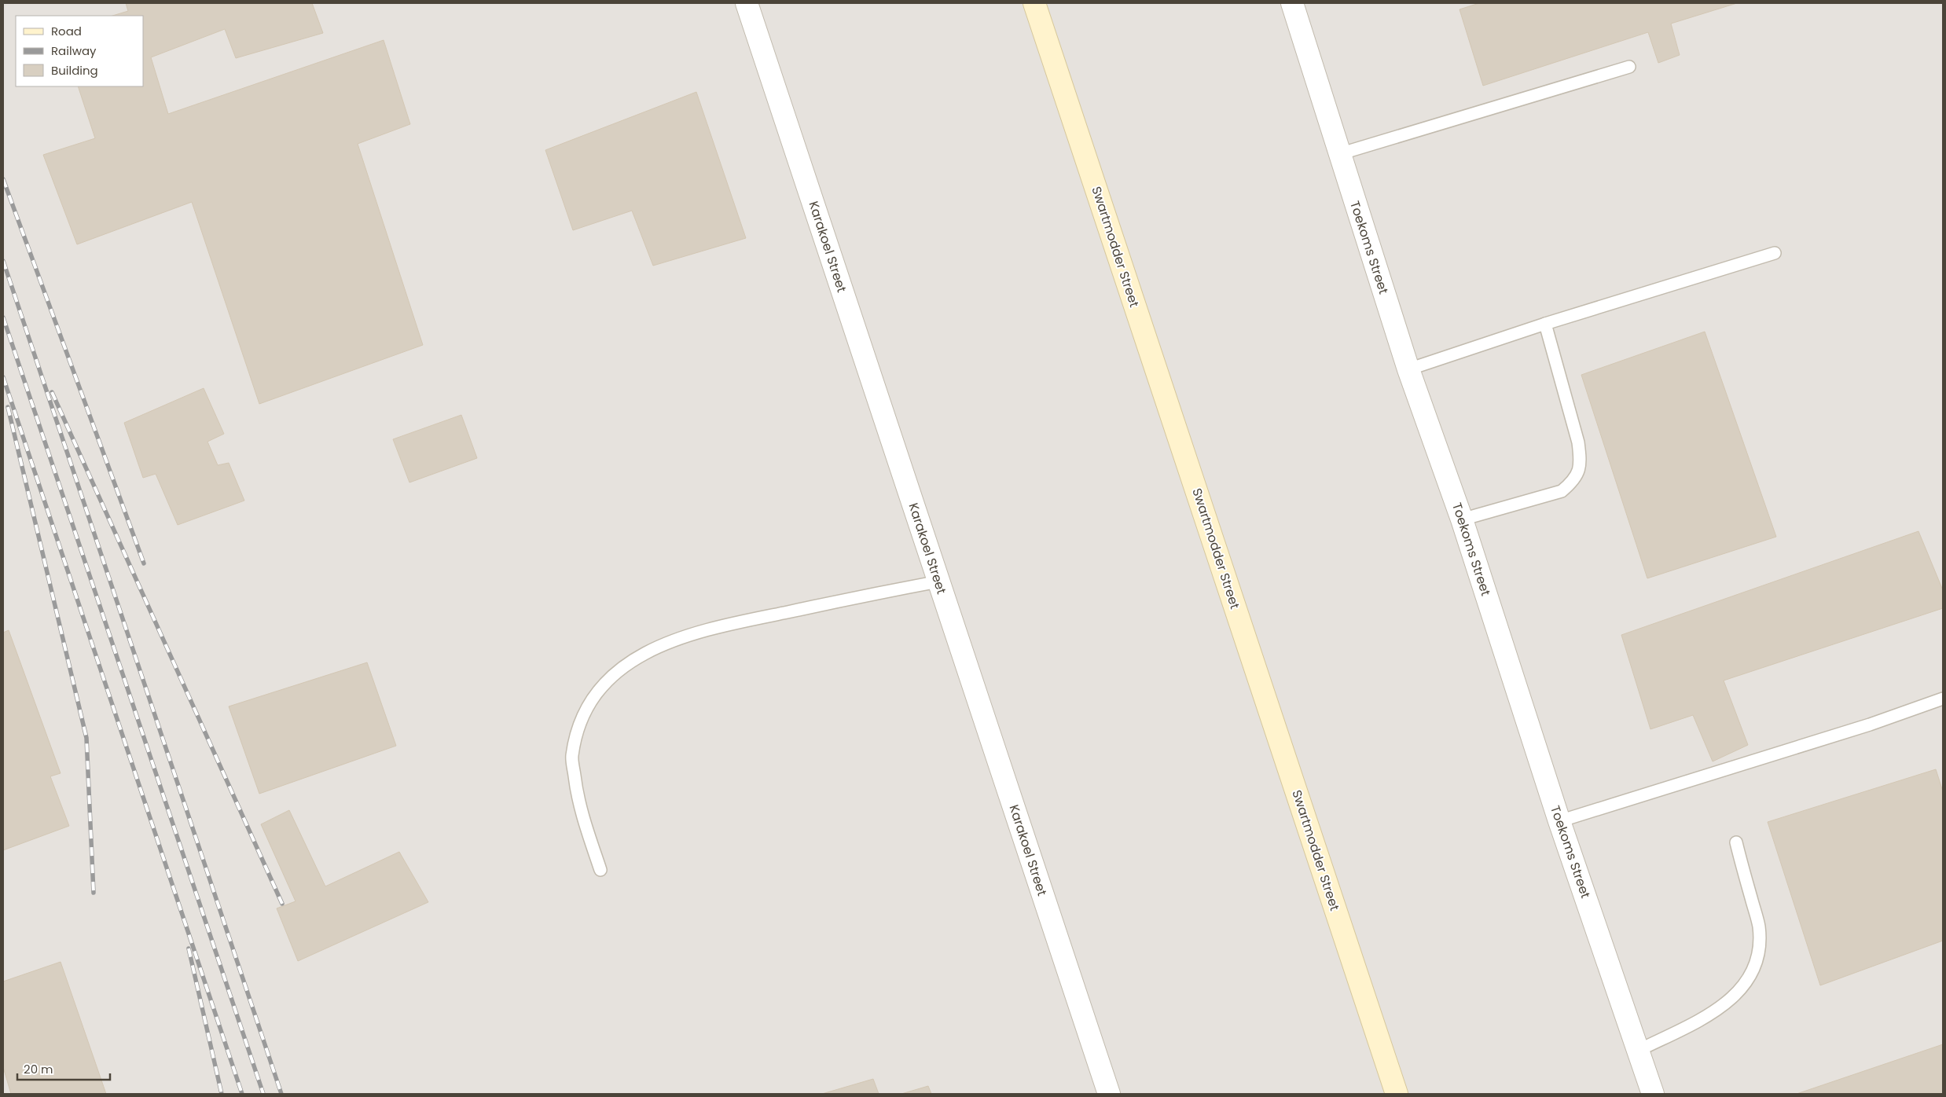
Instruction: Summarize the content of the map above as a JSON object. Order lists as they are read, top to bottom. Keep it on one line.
{"streets":{"main road":["Swartmodder Street"],"street":["Karakoel Street","Toekoms Street"]},"legend":["Road","Railway","Building"],"scale_bar":"20 m"}
